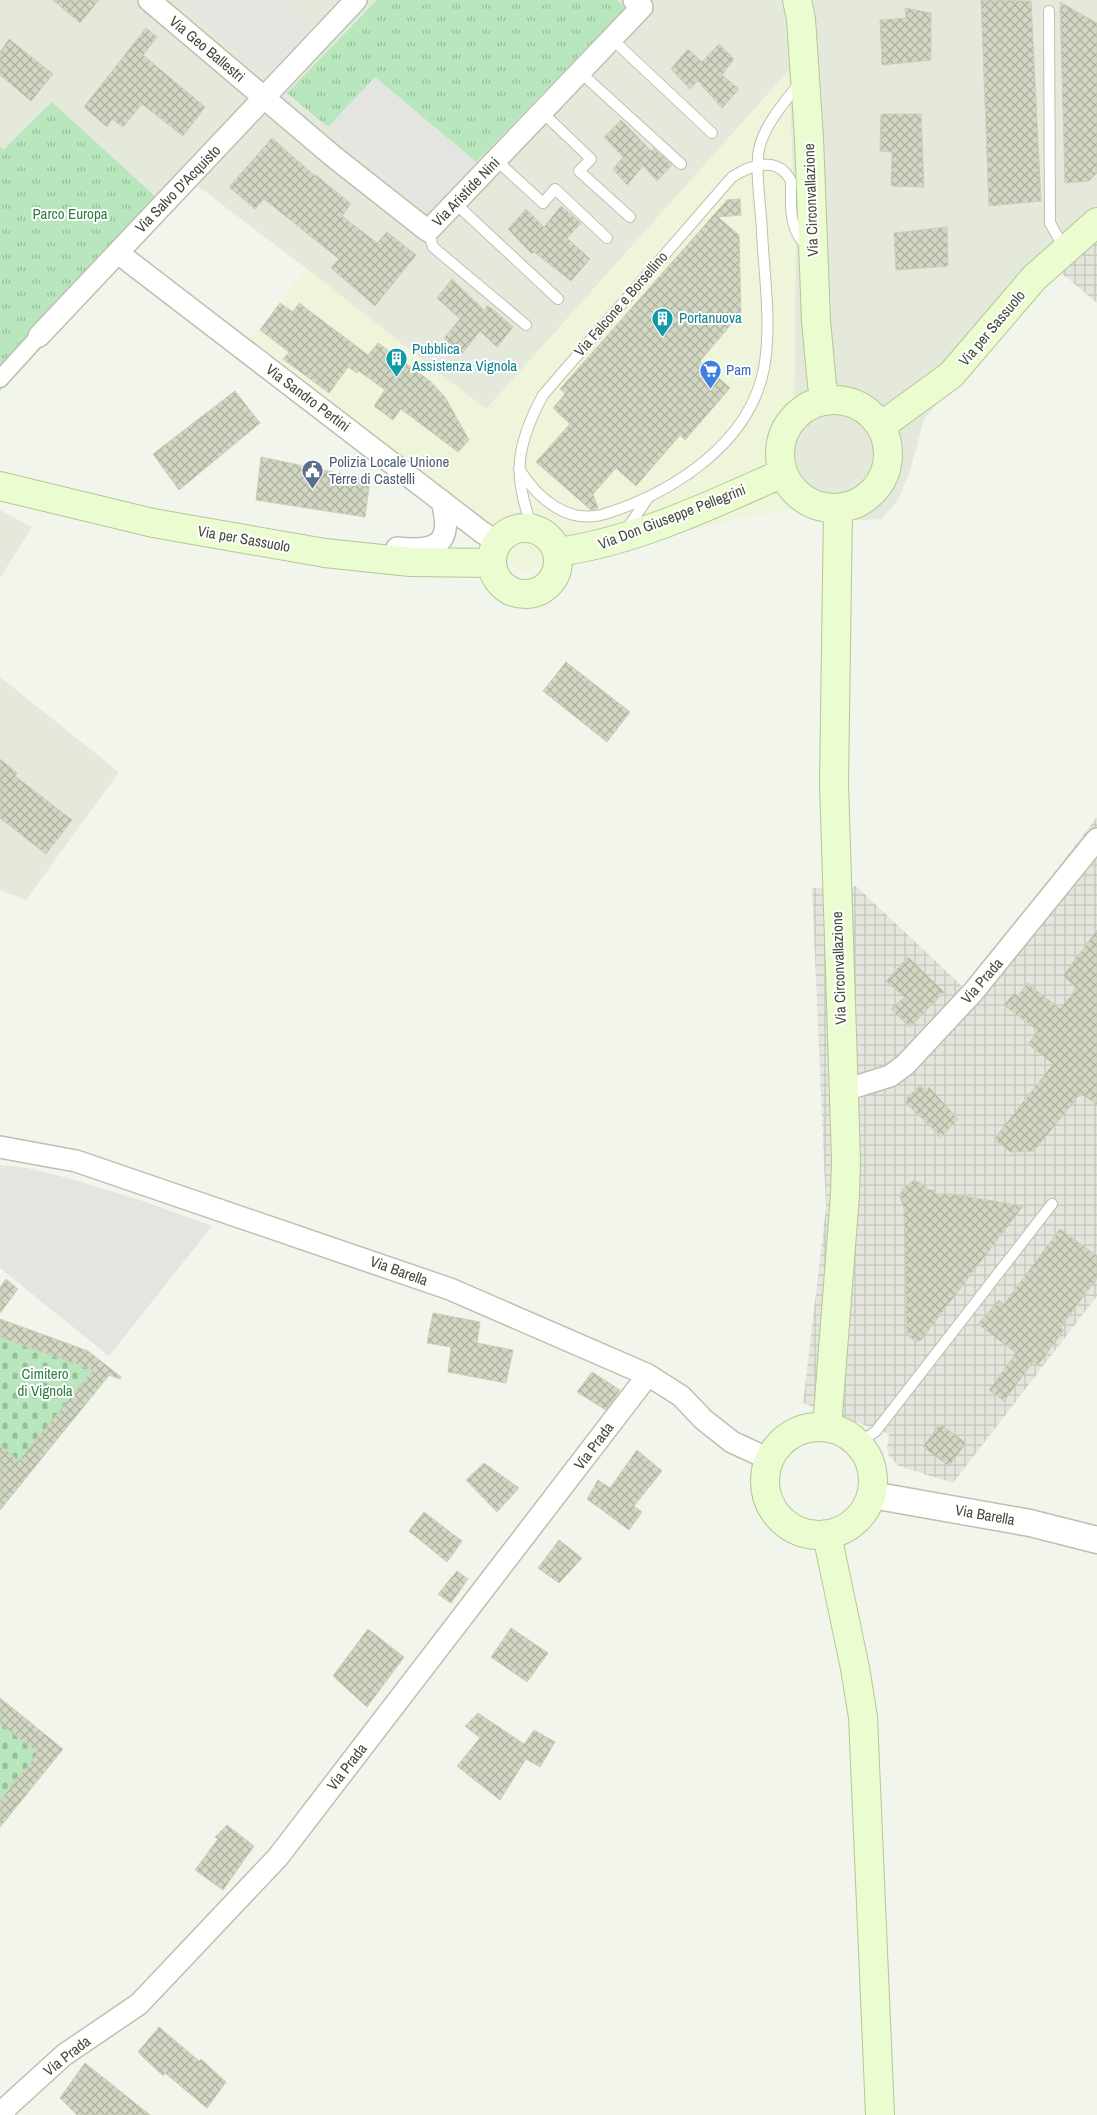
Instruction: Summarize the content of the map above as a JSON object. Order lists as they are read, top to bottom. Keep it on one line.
{"streets":{"main road":["Via Circonvallazione","Via per Sassuolo","Via Don Giuseppe Pellegrini"],"street":["Via Geo Ballestri","Via Salvo D'Acquisto","Via Aristide Nini","Via Sandro Pertini","Via Prada","Via Barella"],"lane":["Via Falcone e Borsellino"]},"crossings":[["Via Geo Ballestri","Via Salvo D'Acquisto"],["Via Geo Ballestri","Via Aristide Nini"],["Via Salvo D'Acquisto","Via Aristide Nini"],["Via Salvo D'Acquisto","Via Sandro Pertini"],["Via Circonvallazione","Via per Sassuolo"],["Via Circonvallazione","Via Don Giuseppe Pellegrini"],["Via Circonvallazione","Via Prada"],["Via Circonvallazione","Via Barella"],["Via Falcone e Borsellino","Via per Sassuolo"],["Via Falcone e Borsellino","Via Sandro Pertini"],["Via Falcone e Borsellino","Via Don Giuseppe Pellegrini"],["Via per Sassuolo","Via Sandro Pertini"],["Via per Sassuolo","Via Don Giuseppe Pellegrini"],["Via Sandro Pertini","Via Don Giuseppe Pellegrini"],["Via Prada","Via Barella"]],"parks":["Parco Europa","Cimitero di Vignola"],"places":{"building":["Portanuova","Pubblica Assistenza Vignola"],"supermarket":["Pam"],"public building":["Polizia Locale Unione Terre di Castelli"]}}
